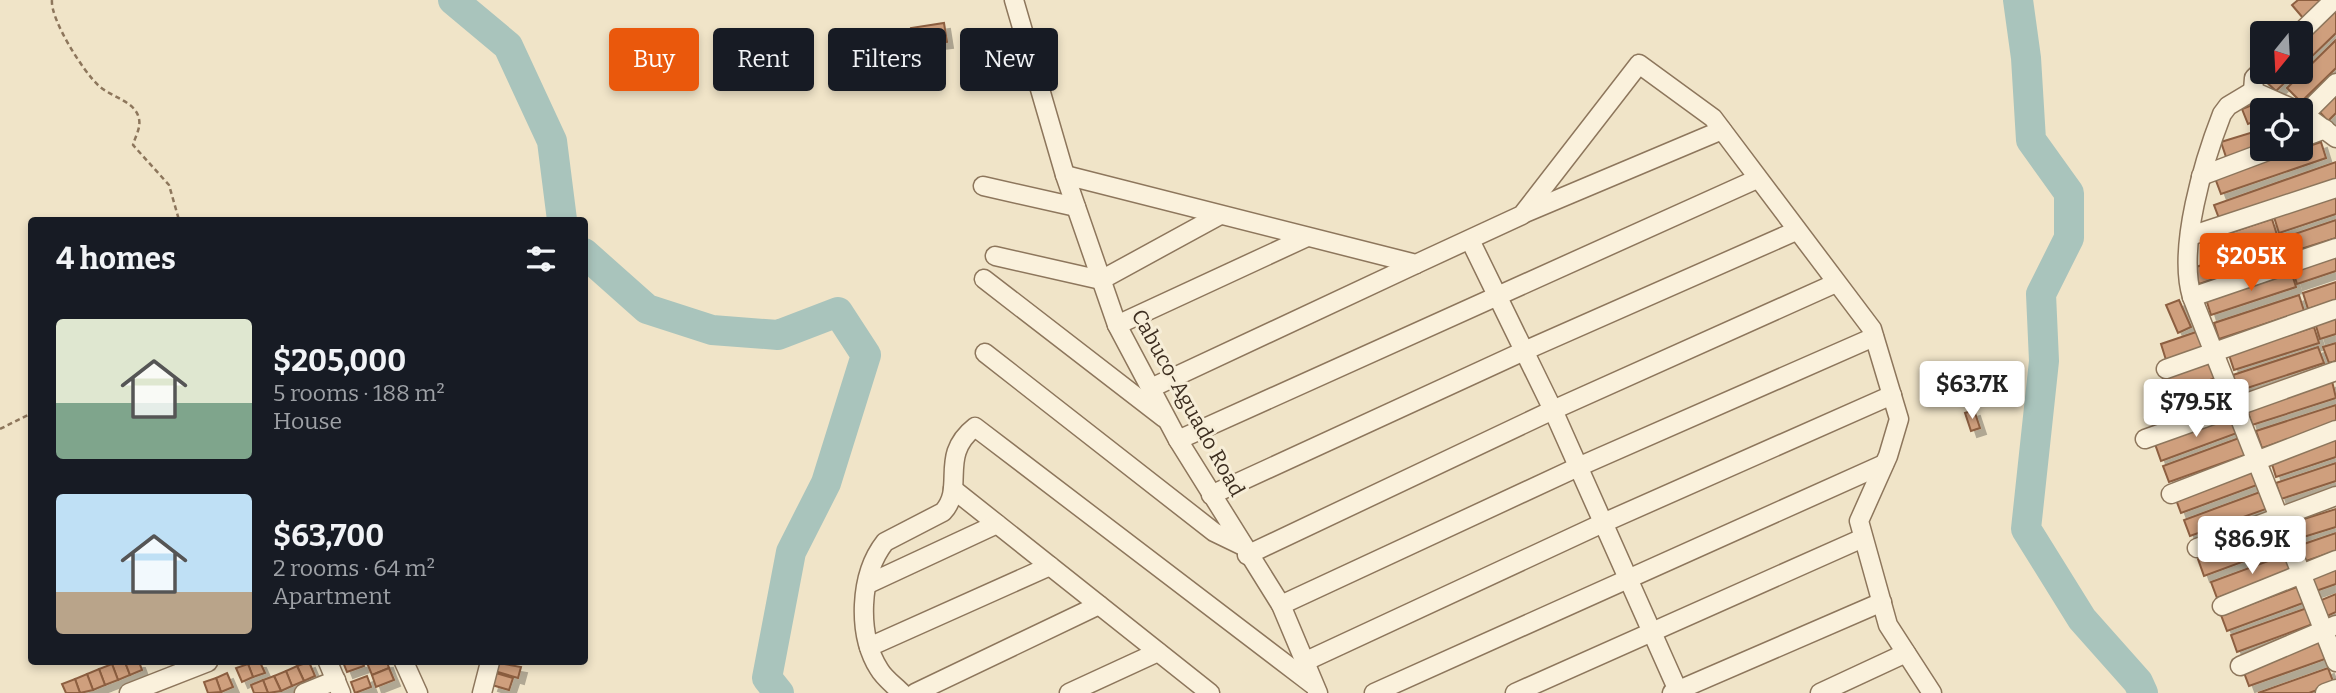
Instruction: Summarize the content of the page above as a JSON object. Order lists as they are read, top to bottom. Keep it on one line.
{"streets":{"street":["Cabuco-Aguado Road"]},"north":"bottom","page":{"chip":["Buy","Rent","Filters","New"],"heading":"4 homes","price":["$205K","$63.7K","$79.5K","$86.9K"],"list":[{"name":"$205,000","note":"5 rooms · 188 m² · House"},{"name":"$63,700","note":"2 rooms · 64 m² · Apartment"}]}}
